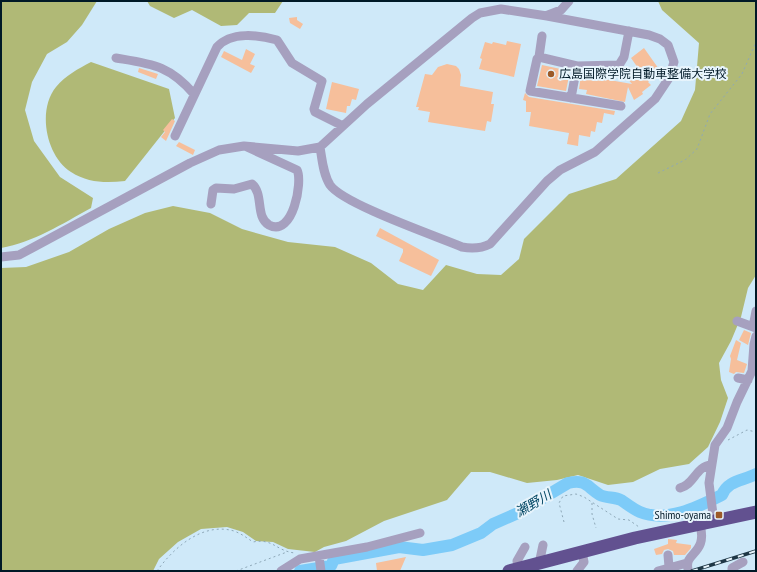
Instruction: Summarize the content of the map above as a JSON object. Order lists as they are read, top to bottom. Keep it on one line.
{"water":["瀬野川"],"places":{"other":["広島国際学院自動車整備大学校"],"transit":["Shimo-oyama"]}}
